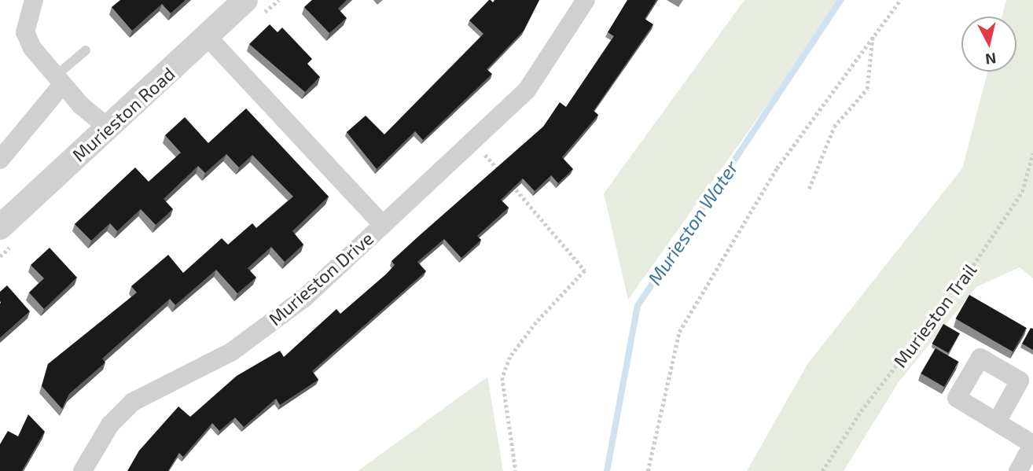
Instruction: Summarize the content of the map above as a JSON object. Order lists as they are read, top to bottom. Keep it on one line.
{"streets":{"street":["Murieston Road","Murieston Drive"],"path":["Murieston Trail"]},"crossings":[["Murieston Road","Murieston Drive"]],"water":["Murieston Water"],"north":"bottom"}
